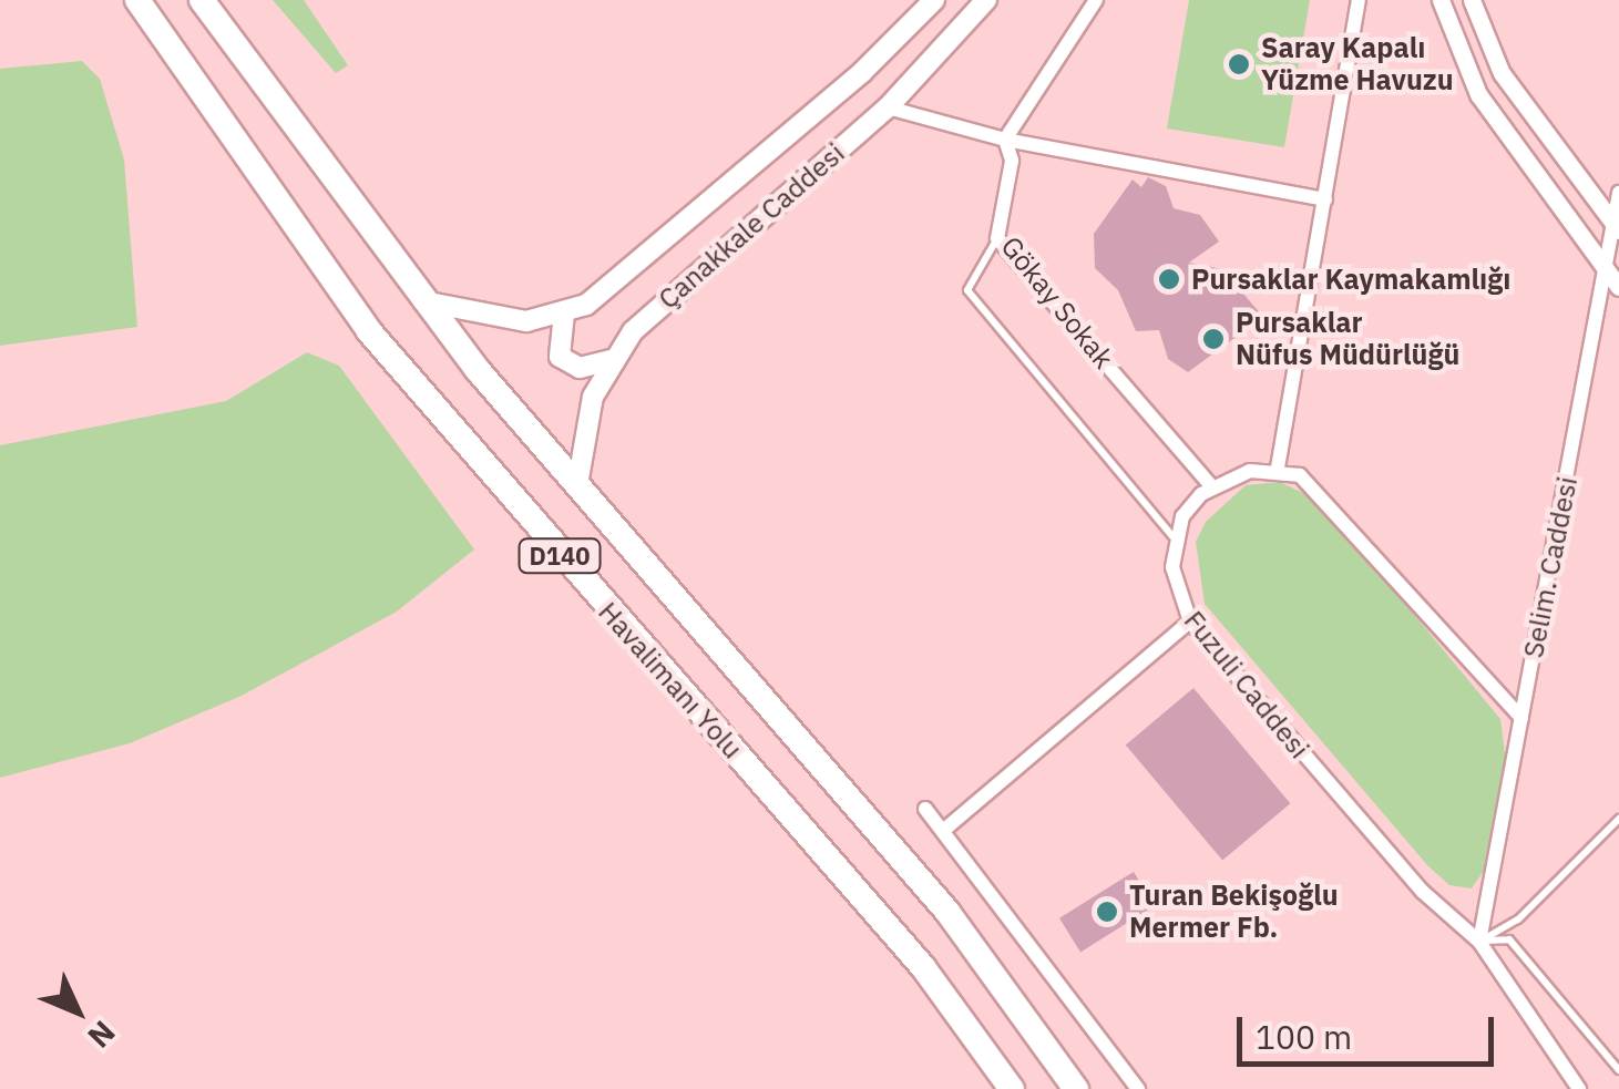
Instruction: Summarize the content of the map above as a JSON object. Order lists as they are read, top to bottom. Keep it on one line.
{"streets":{"highway":["D140","Havalimanı Yolu"],"main road":["Çanakkale Caddesi"],"street":["Gökay Sokak","Selim. Caddesi","Fuzuli Caddesi"]},"crossings":[["Çanakkale Caddesi","Havalimanı Yolu"],["Selim. Caddesi","Fuzuli Caddesi"]],"places":["Saray Kapalı Yüzme Havuzu","Pursaklar Kaymakamlığı","Pursaklar Nüfus Müdürlüğü","Turan Bekişoğlu Mermer Fb."],"scale_bar":"100 m","north":"bottom right"}
